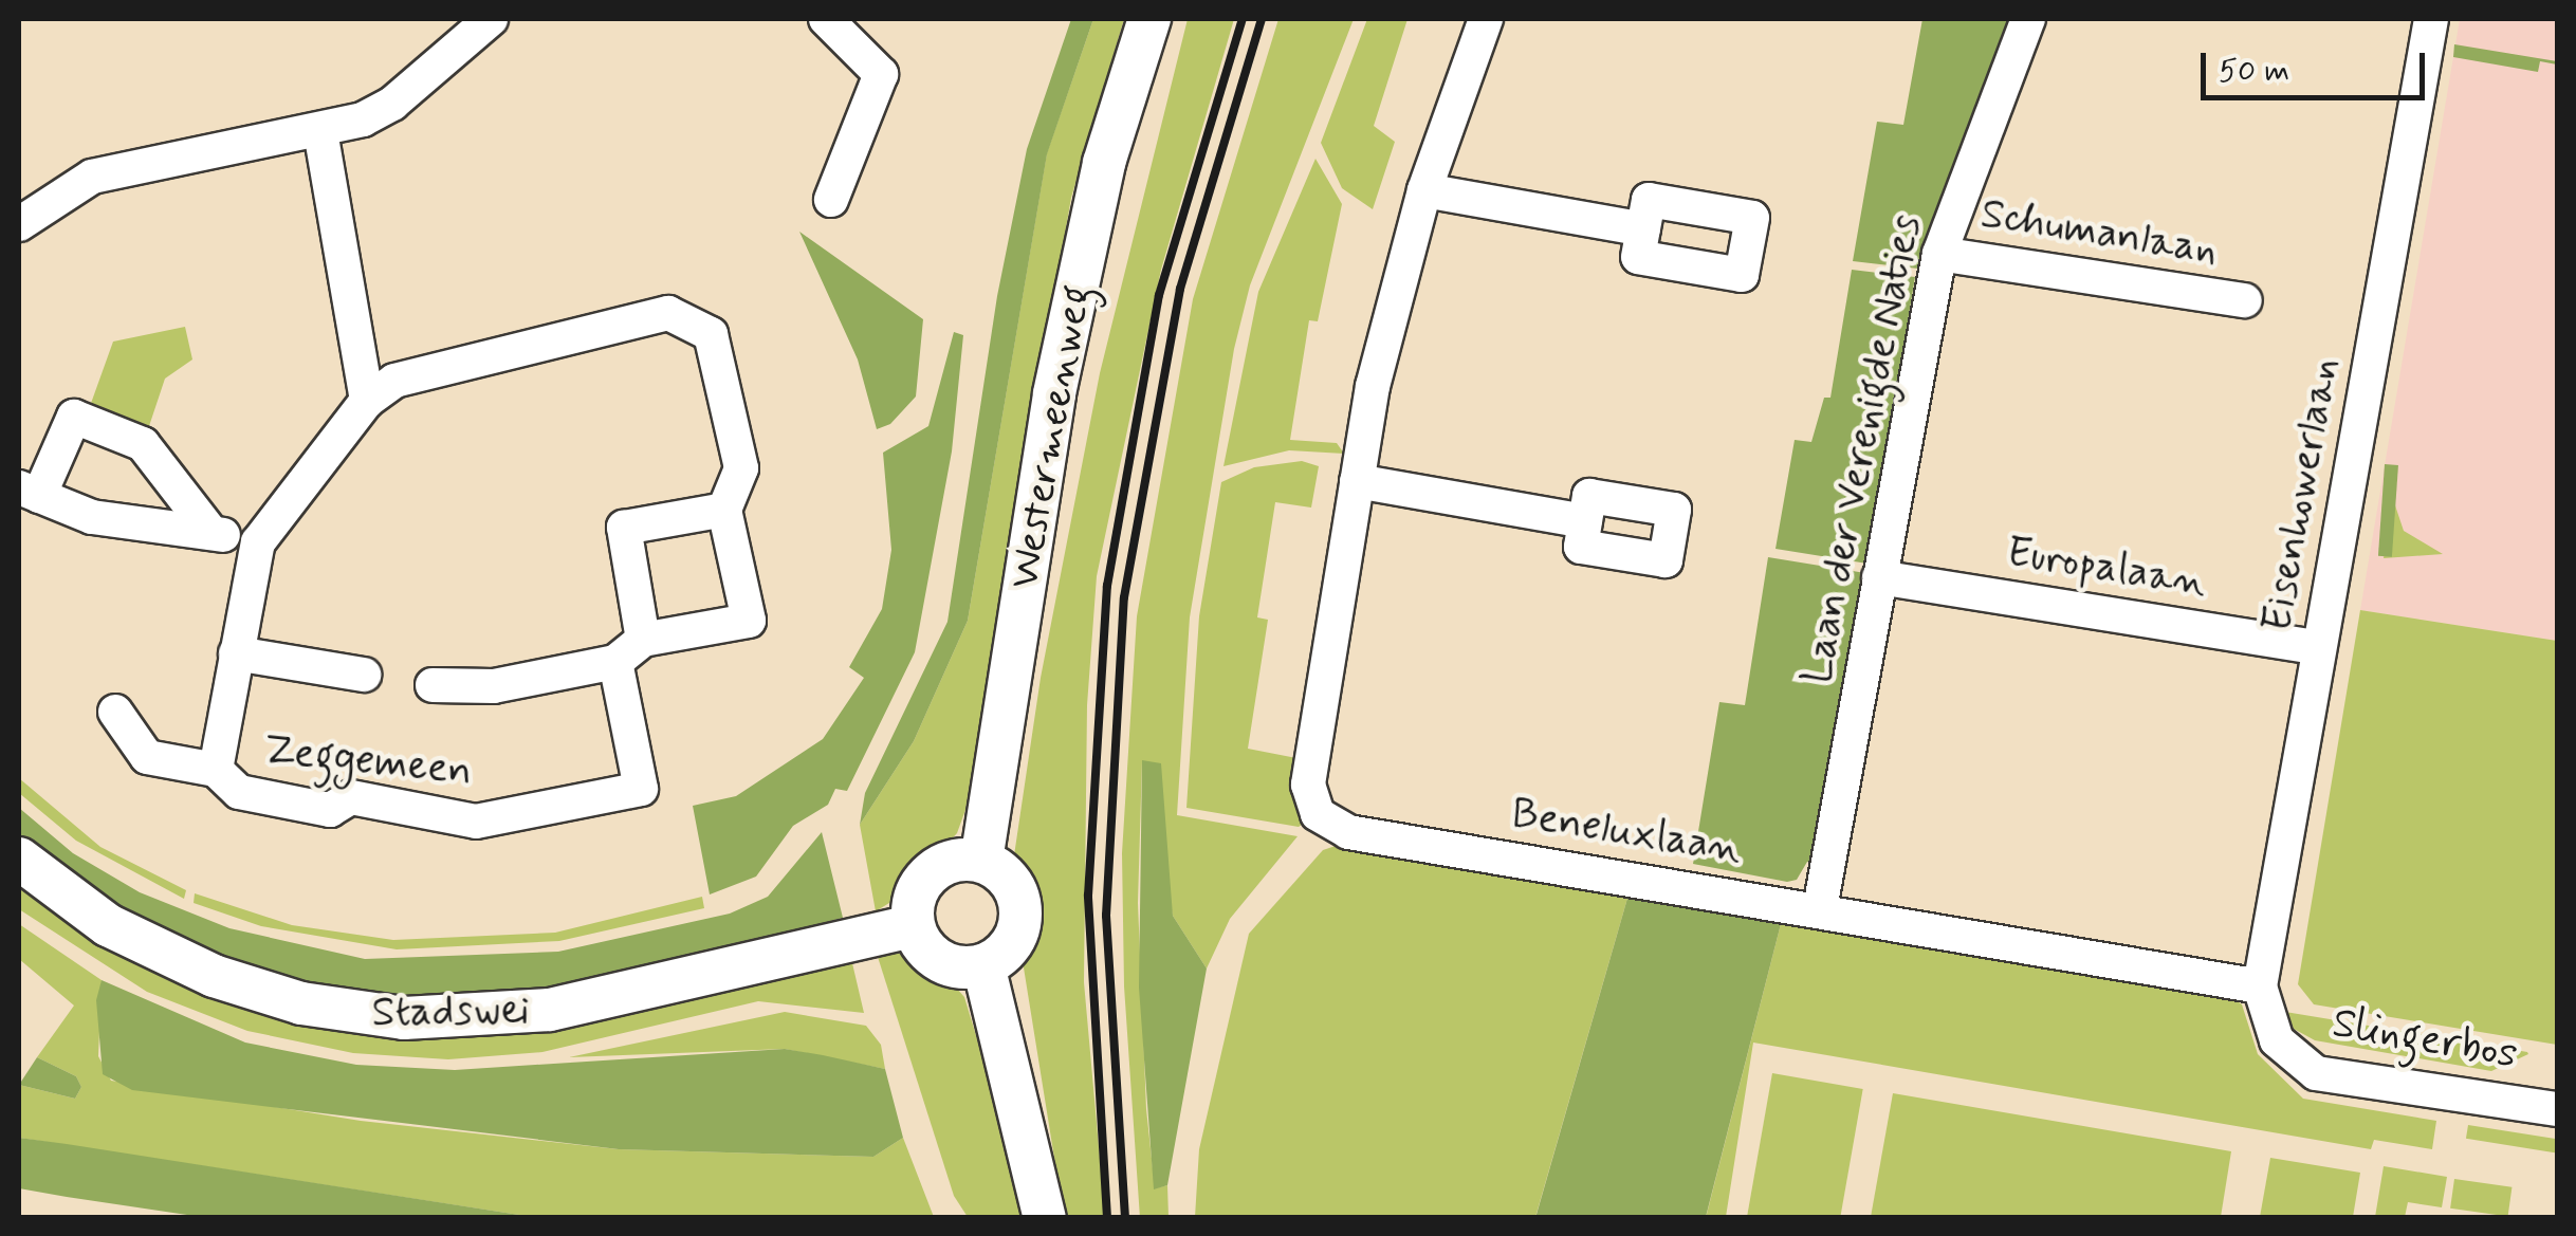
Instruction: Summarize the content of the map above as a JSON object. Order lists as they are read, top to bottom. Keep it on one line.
{"streets":{"street":["Schumanlaan","Westermeenweg","Laan der Verenigde Naties","Eisenhowerlaan","Europalaan","Zeggemeen","Beneluxlaan","Stadswei","Slingerbos"]},"crossings":[["Schumanlaan","Laan der Verenigde Naties"],["Westermeenweg","Stadswei"],["Laan der Verenigde Naties","Europalaan"],["Laan der Verenigde Naties","Beneluxlaan"],["Eisenhowerlaan","Europalaan"],["Eisenhowerlaan","Beneluxlaan"],["Eisenhowerlaan","Slingerbos"],["Beneluxlaan","Slingerbos"]],"scale_bar":"50 m"}
